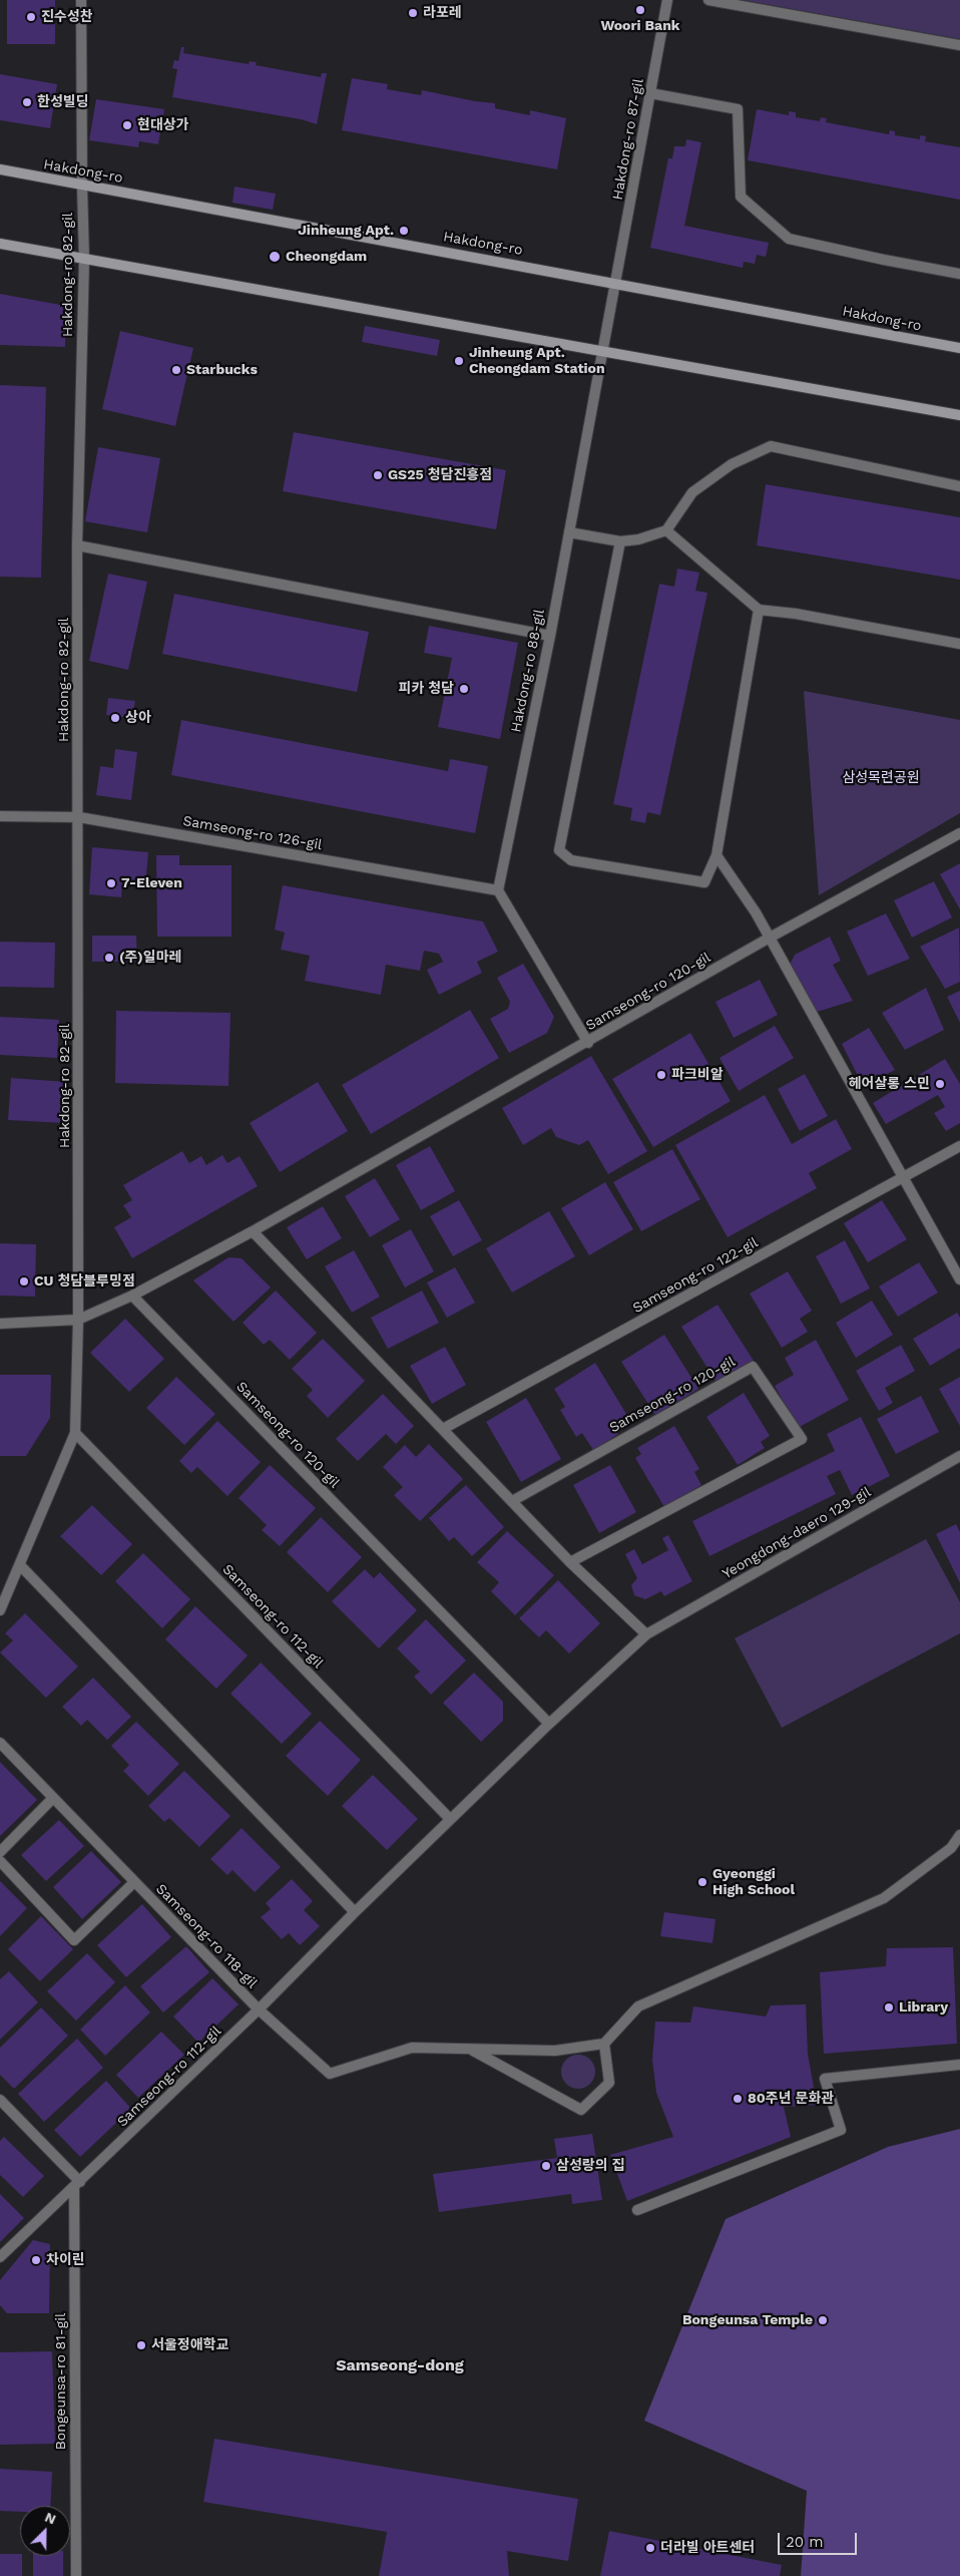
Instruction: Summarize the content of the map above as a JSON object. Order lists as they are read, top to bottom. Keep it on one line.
{"streets":{"main road":["Hakdong-ro"],"street":["Hakdong-ro 87-gil","Hakdong-ro 82-gil","Hakdong-ro 88-gil","Samseong-ro 126-gil","Samseong-ro 120-gil","Samseong-ro 122-gil","Yeongdong-daero 129-gil","Samseong-ro 112-gil","Samseong-ro 118-gil","Bongeunsa-ro 81-gil"]},"crossings":[["Hakdong-ro 87-gil","Hakdong-ro"],["Hakdong-ro 87-gil","Hakdong-ro 88-gil"],["Hakdong-ro","Hakdong-ro 82-gil"],["Hakdong-ro","Hakdong-ro 88-gil"],["Hakdong-ro 82-gil","Samseong-ro 126-gil"],["Hakdong-ro 82-gil","Samseong-ro 120-gil"],["Hakdong-ro 82-gil","Samseong-ro 112-gil"],["Hakdong-ro 88-gil","Samseong-ro 126-gil"],["Samseong-ro 120-gil","Samseong-ro 112-gil"],["Yeongdong-daero 129-gil","Samseong-ro 112-gil"],["Samseong-ro 112-gil","Samseong-ro 118-gil"],["Samseong-ro 112-gil","Bongeunsa-ro 81-gil"]],"districts":["Samseong-dong"],"parks":["삼성목련공원"],"places":["Woori Bank","라포레","진수성찬","한성빌딩","현대상가","Jinheung Apt.","Cheongdam","Jinheung Apt. Cheongdam Station","Starbucks","GS25 청담진흥점","피카 청담","상아","7-Eleven","(주)일마레","파크비알","헤어살롱 스민","CU 청담블루밍점","Gyeonggi High School","Library","80주년 문화관","삼성랑의 집","차이린","Bongeunsa Temple","서울정애학교","더라빌 아트센터"],"scale_bar":"20 m","north":"top right"}
